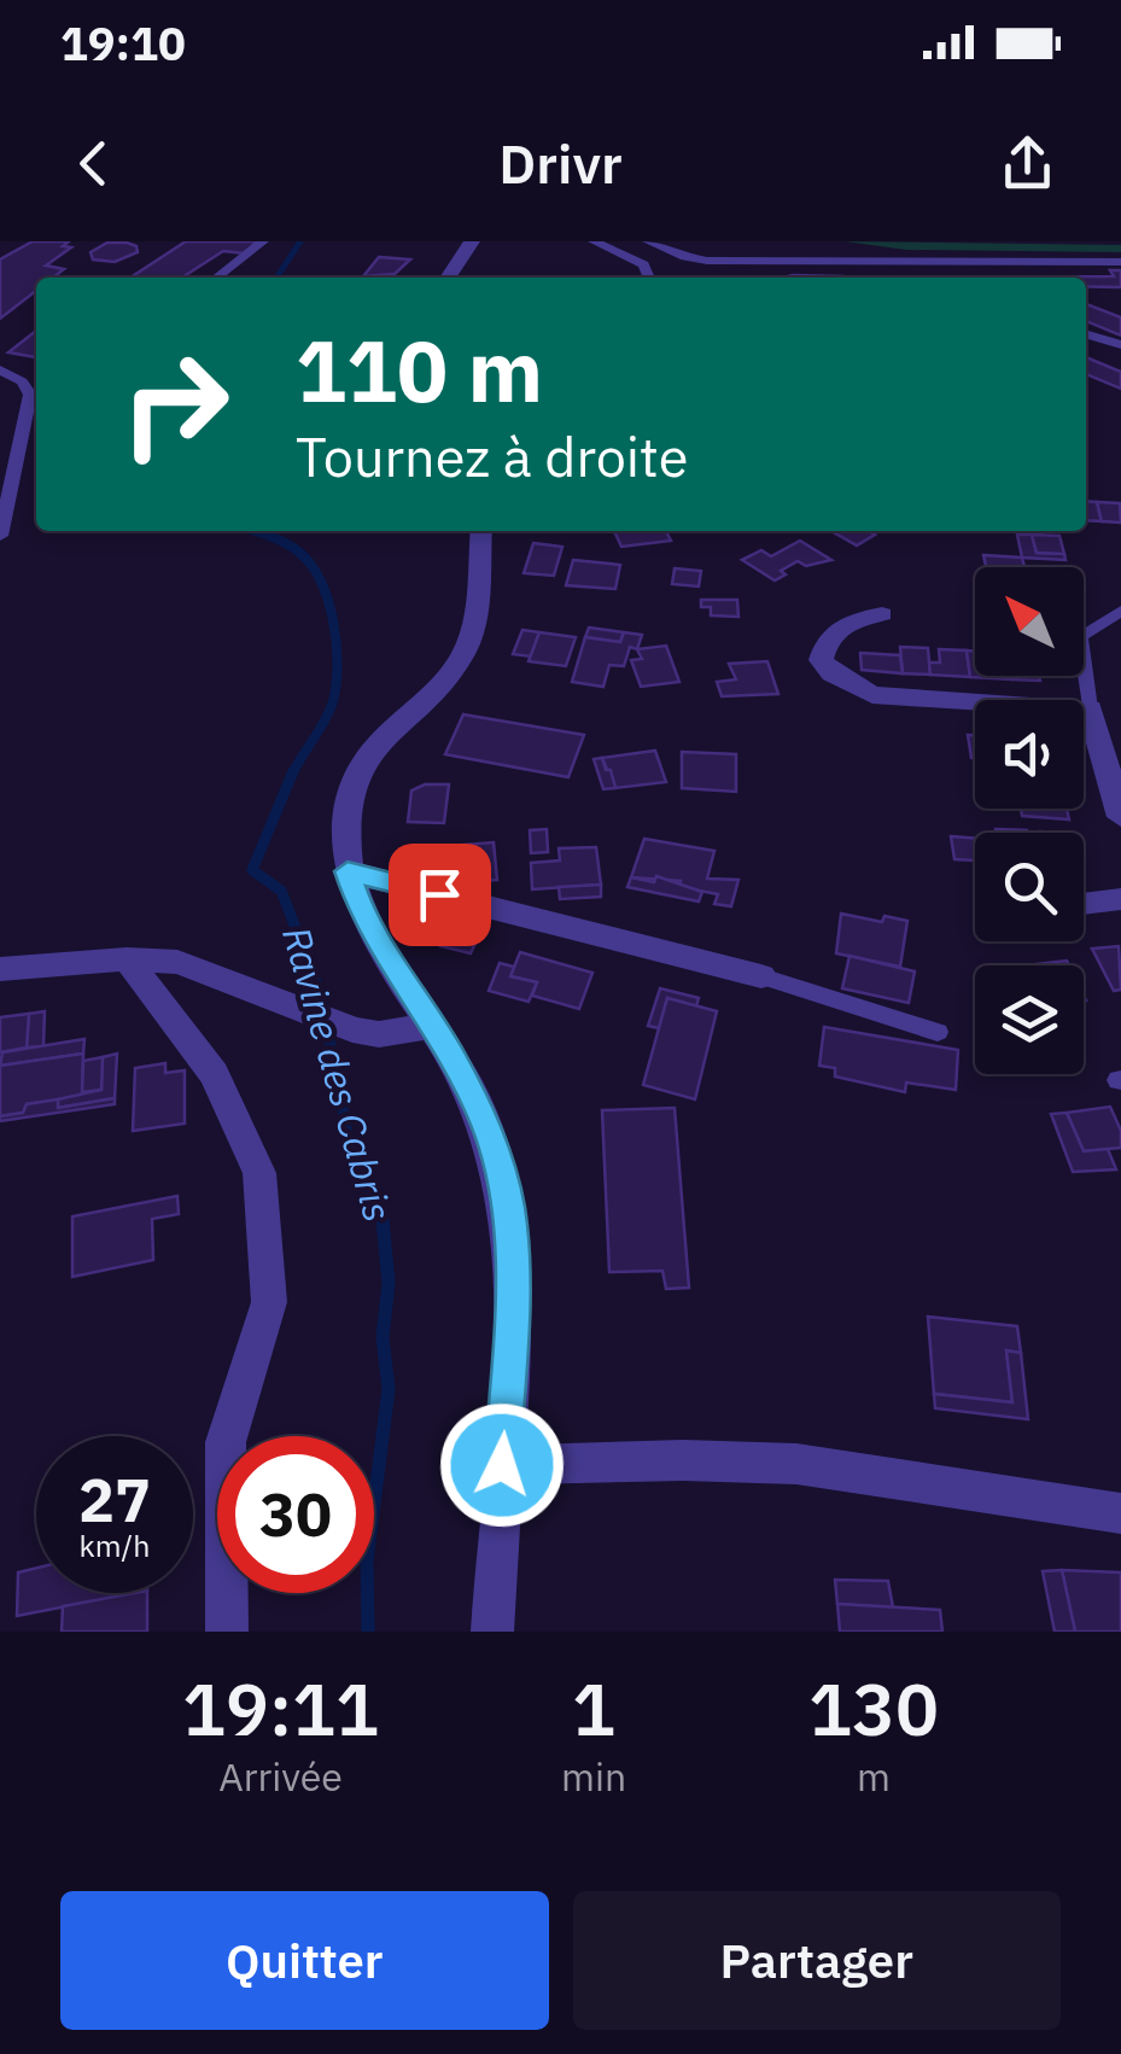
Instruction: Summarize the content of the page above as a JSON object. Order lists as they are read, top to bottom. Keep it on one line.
{"water":["Ravine des Cabris"],"north":"top left","page":{"status":"19:10","header":"Drivr","turn":["110 m","Tournez à droite"],"speed":"27 km/h","limit":"30","eta":["19:11","Arrivée","1","min","130","m"],"buttons":["Quitter","Partager"]}}
